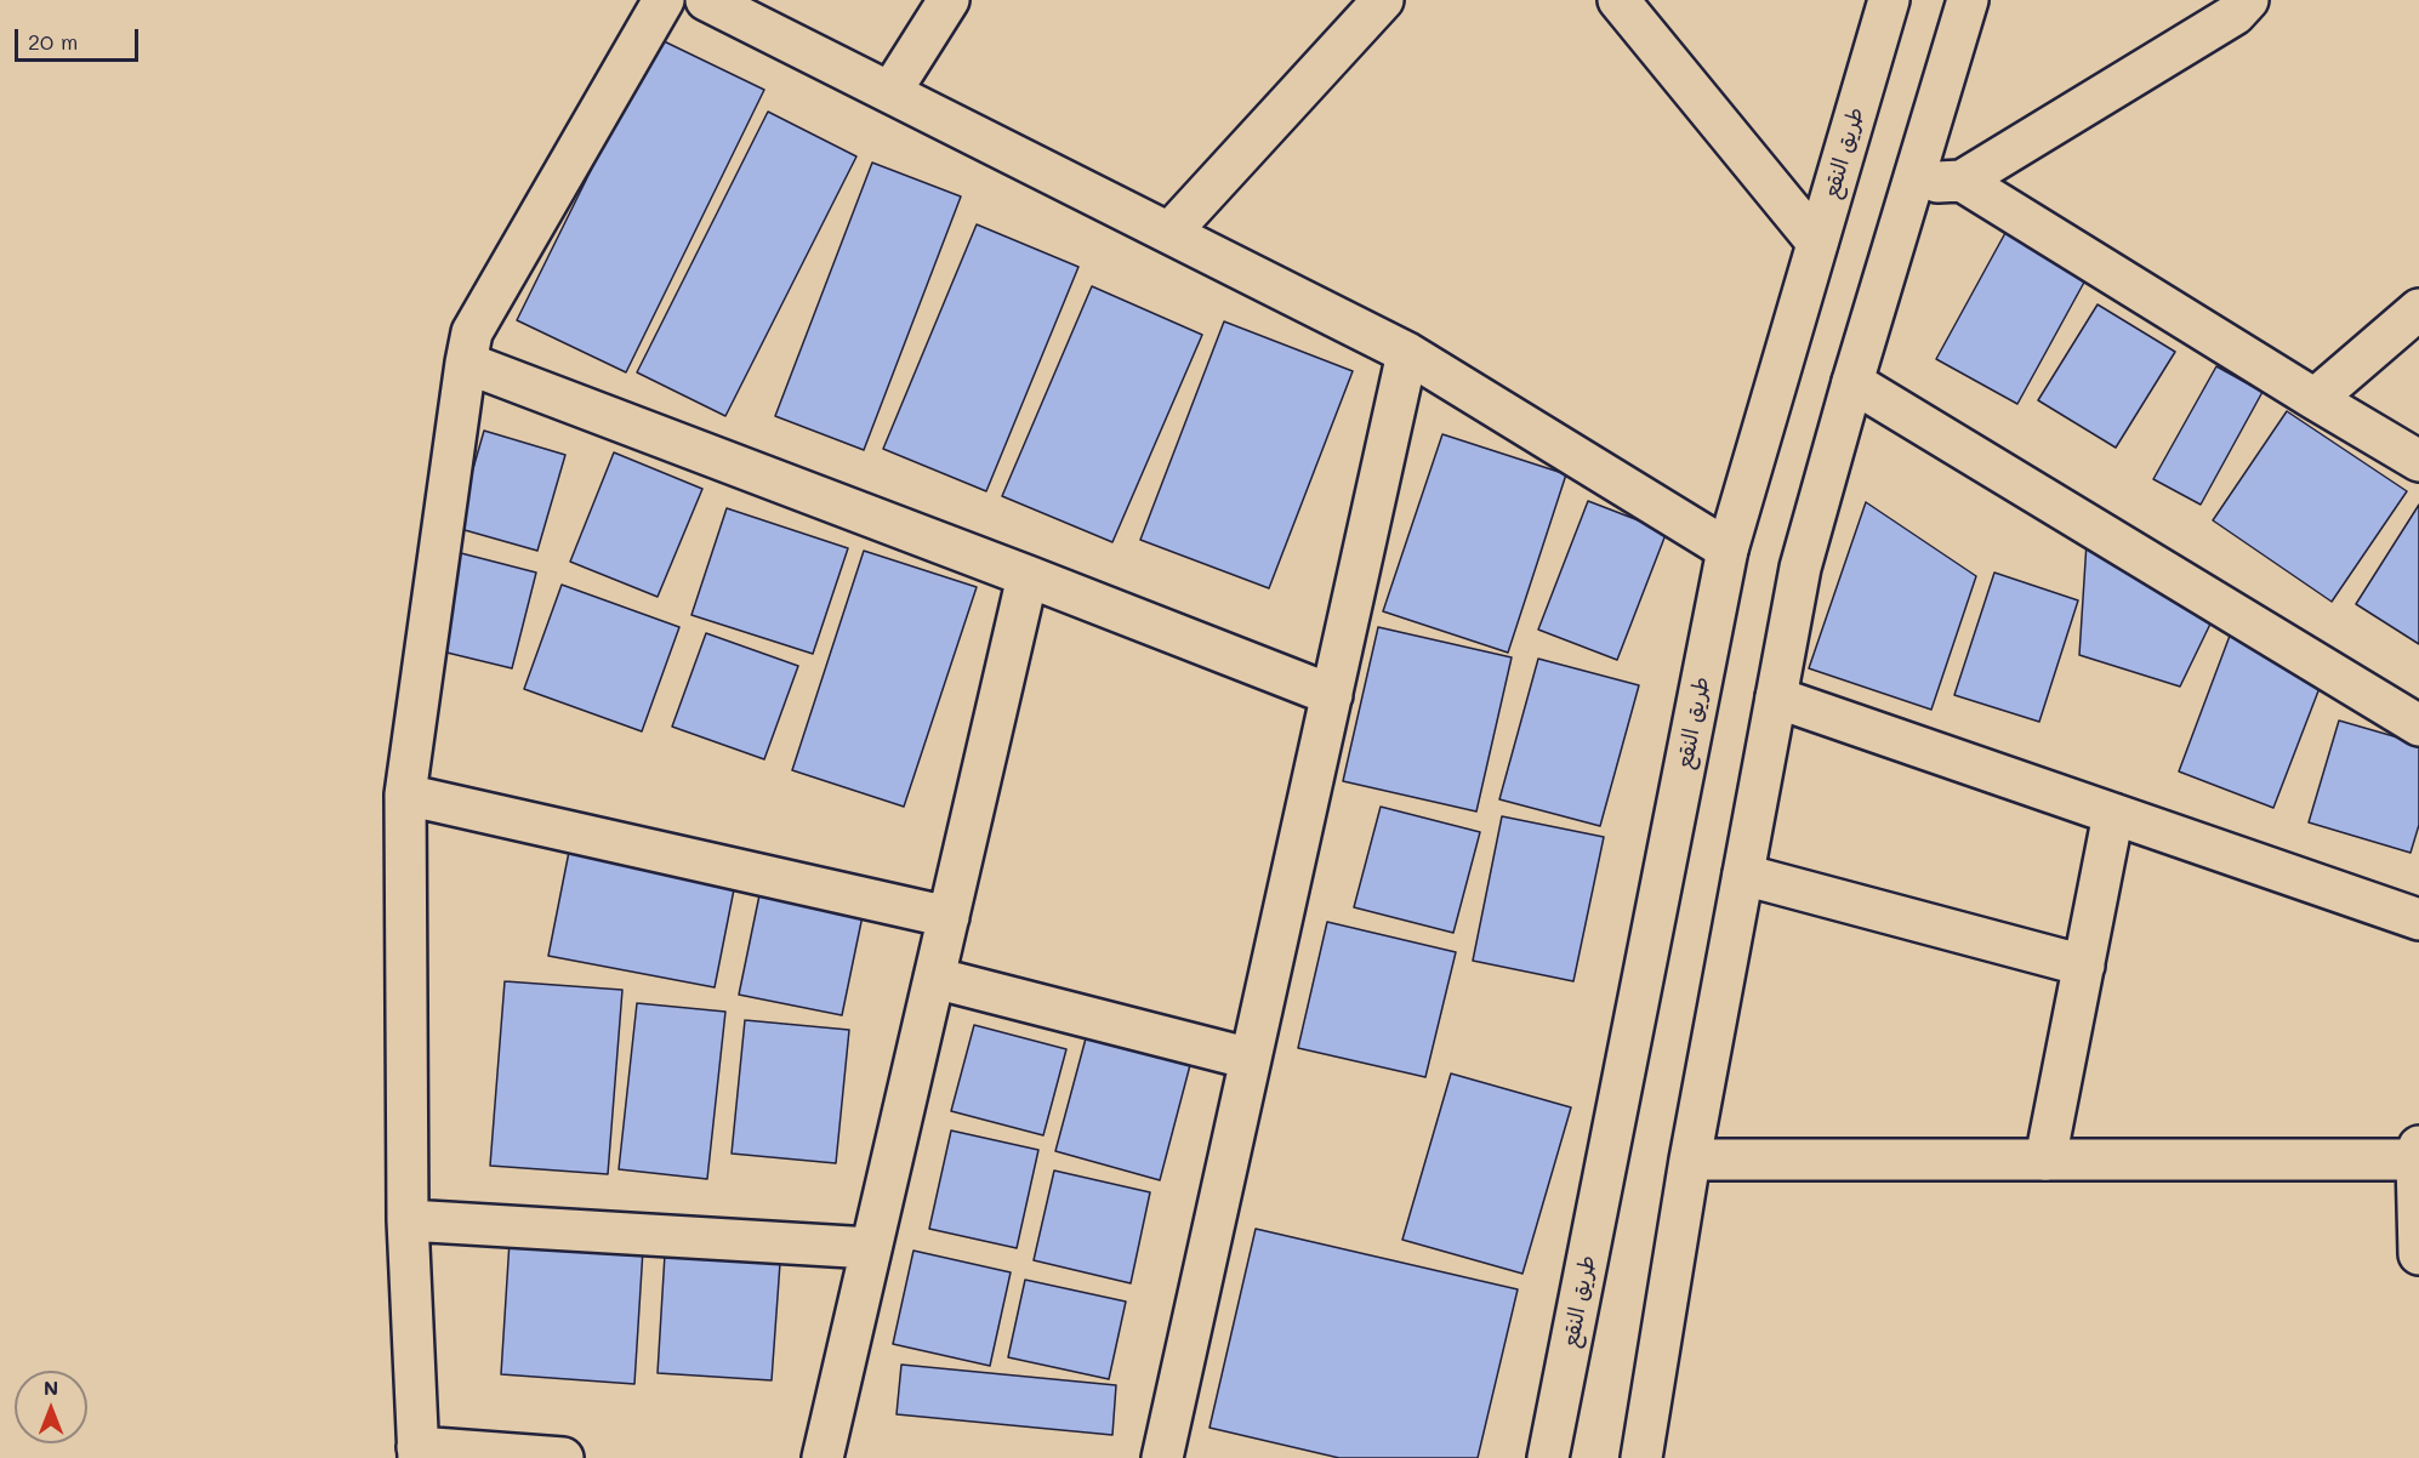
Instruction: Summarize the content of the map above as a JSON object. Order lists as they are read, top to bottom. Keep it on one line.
{"streets":{"street":["طريق النقع"]},"scale_bar":"20 m","north":"top"}
